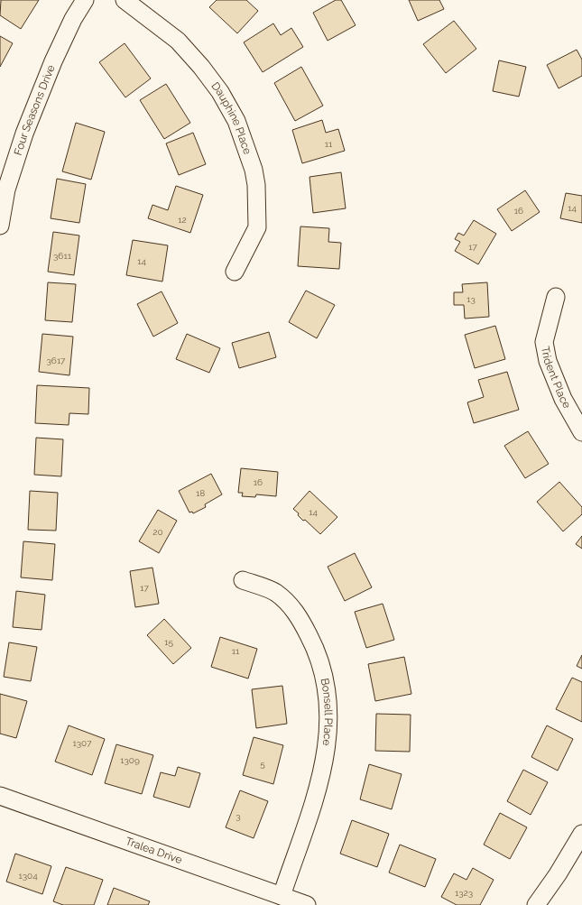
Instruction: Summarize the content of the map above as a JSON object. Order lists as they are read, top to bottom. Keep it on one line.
{"streets":{"street":["Four Seasons Drive","Dauphine Place","Trident Place","Bonsell Place","Tralea Drive"]},"crossings":[["Bonsell Place","Tralea Drive"]],"house_numbers":["11","14","16","12","17","3611","14","13","3617","16","18","14","20","17","15","11","1307","1309","5","3","1304","1323"]}
